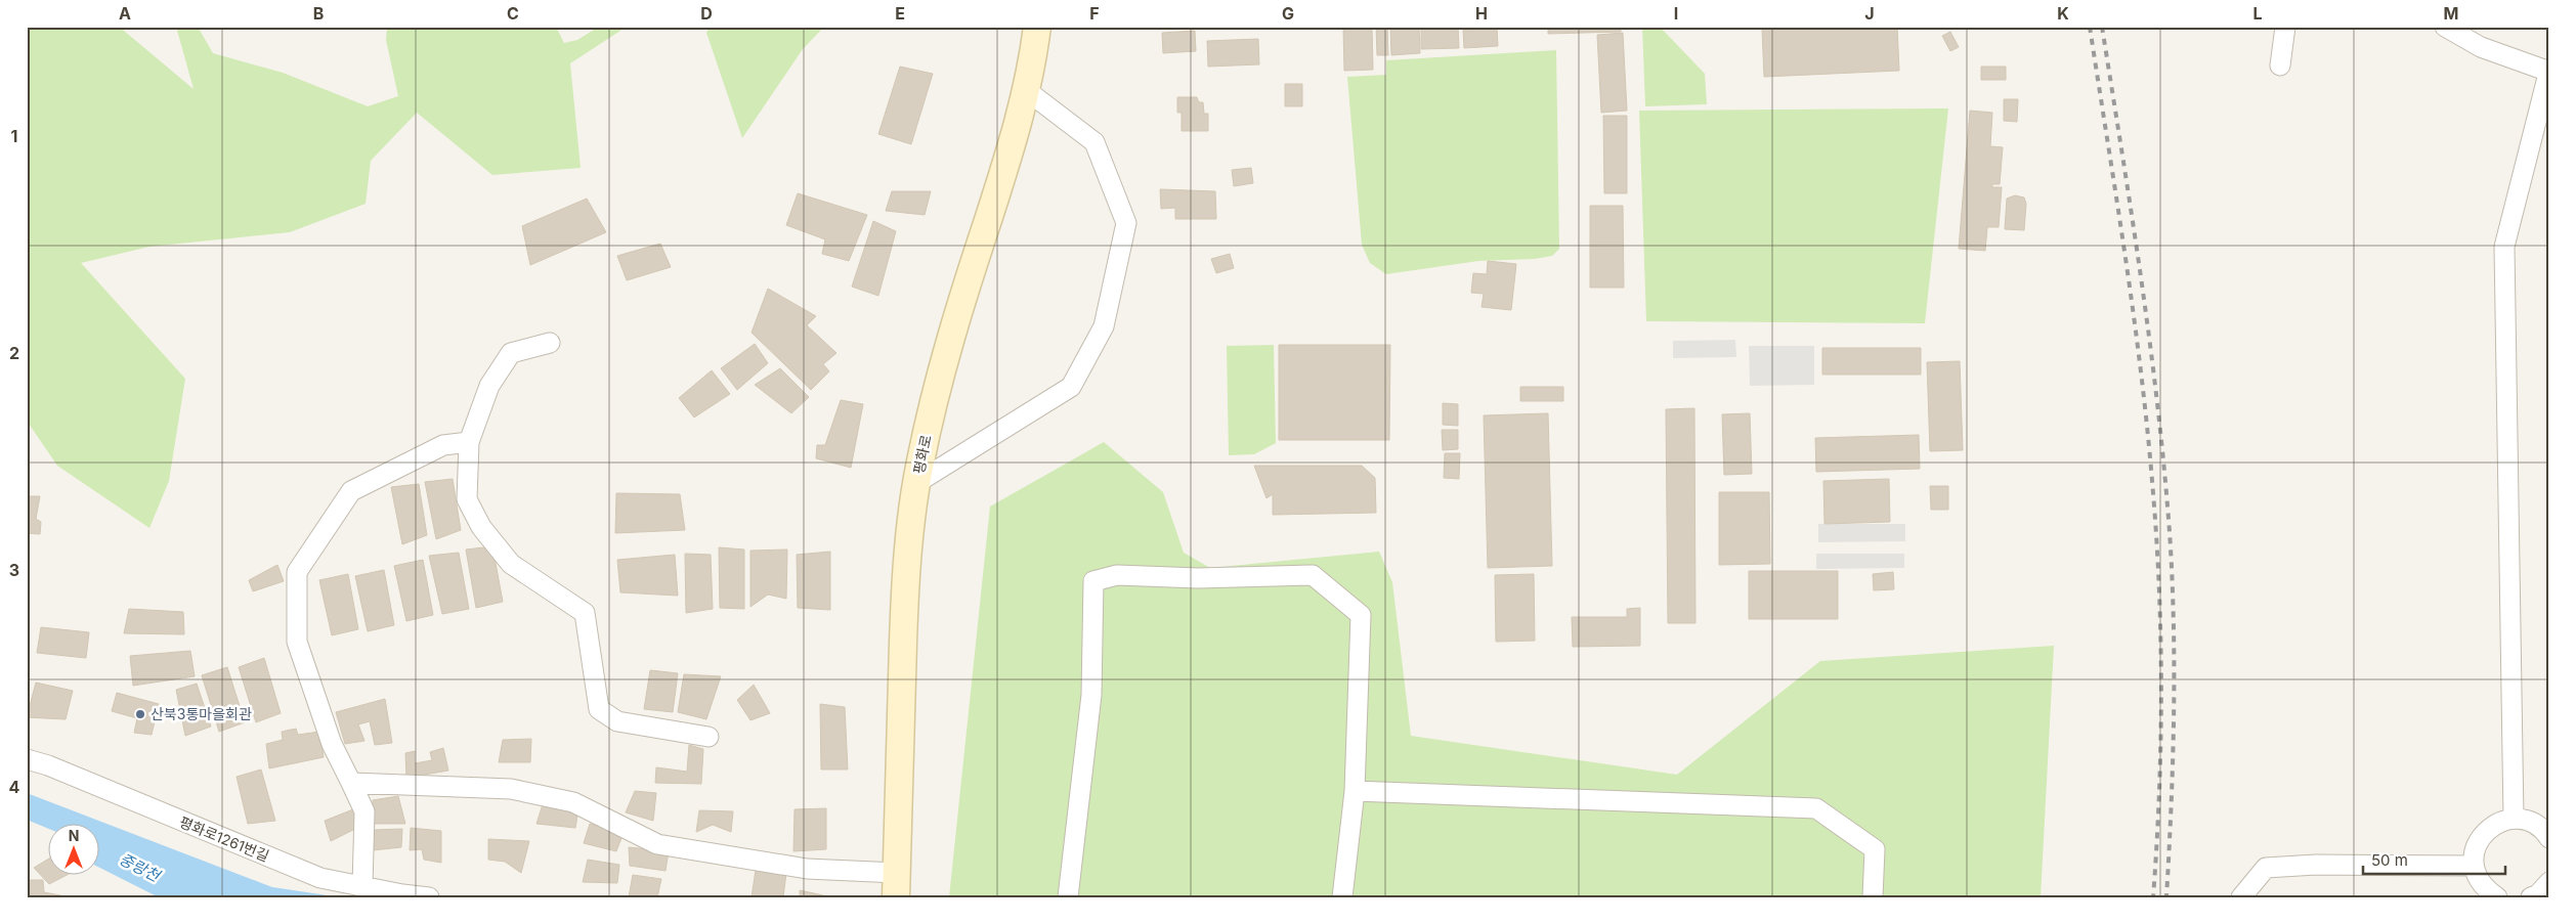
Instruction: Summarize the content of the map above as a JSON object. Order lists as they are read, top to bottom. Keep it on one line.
{"streets":{"main road":["평화로"],"street":["평화로1261번길"]},"water":["중랑천"],"places":["산북3통마을회관"],"scale_bar":"50 m","north":"top","grid":{"columns":["A","B","C","D","E","F","G","H","I","J","K","L","M"],"rows":["1","2","3","4"]}}
